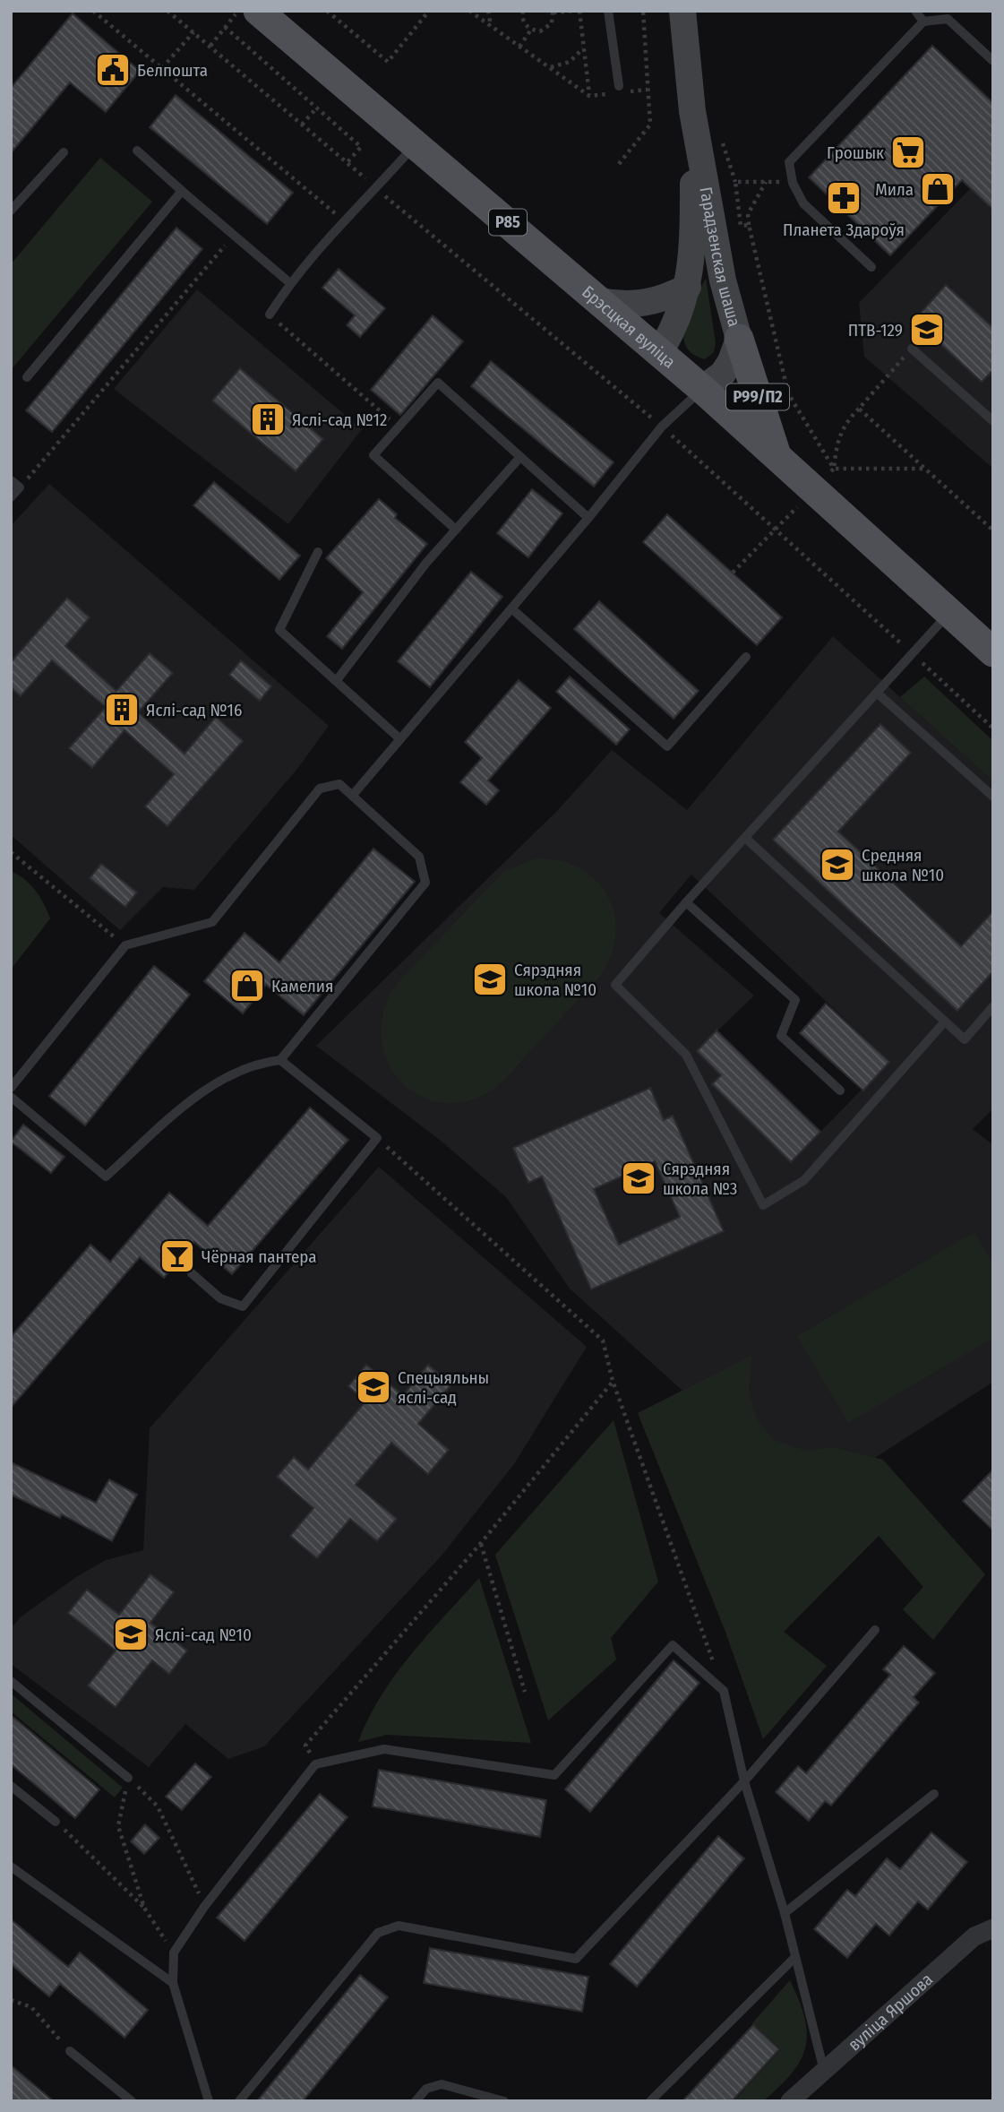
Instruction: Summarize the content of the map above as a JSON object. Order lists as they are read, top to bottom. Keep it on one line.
{"streets":{"main road":["Р85","Гарадзенская шаша","Брэсцкая вуліца","Р99/П2"],"street":["вуліца Яршова"]},"crossings":[["Гарадзенская шаша","Брэсцкая вуліца"],["Гарадзенская шаша","Р99/П2"],["Брэсцкая вуліца","Р99/П2"]],"places":{"public building":["Белпошта"],"supermarket":["Грошык"],"shop":["Мила","Камелия"],"pharmacy":["Планета Здароўя"],"school or university":["ПТВ-129","Средняя школа №10","Сярэдняя школа №10","Сярэдняя школа №3","Спецыяльны яслі-сад","Яслі-сад №10"],"building":["Яслі-сад №12","Яслі-сад №16"],"bar":["Чёрная пантера"]}}
